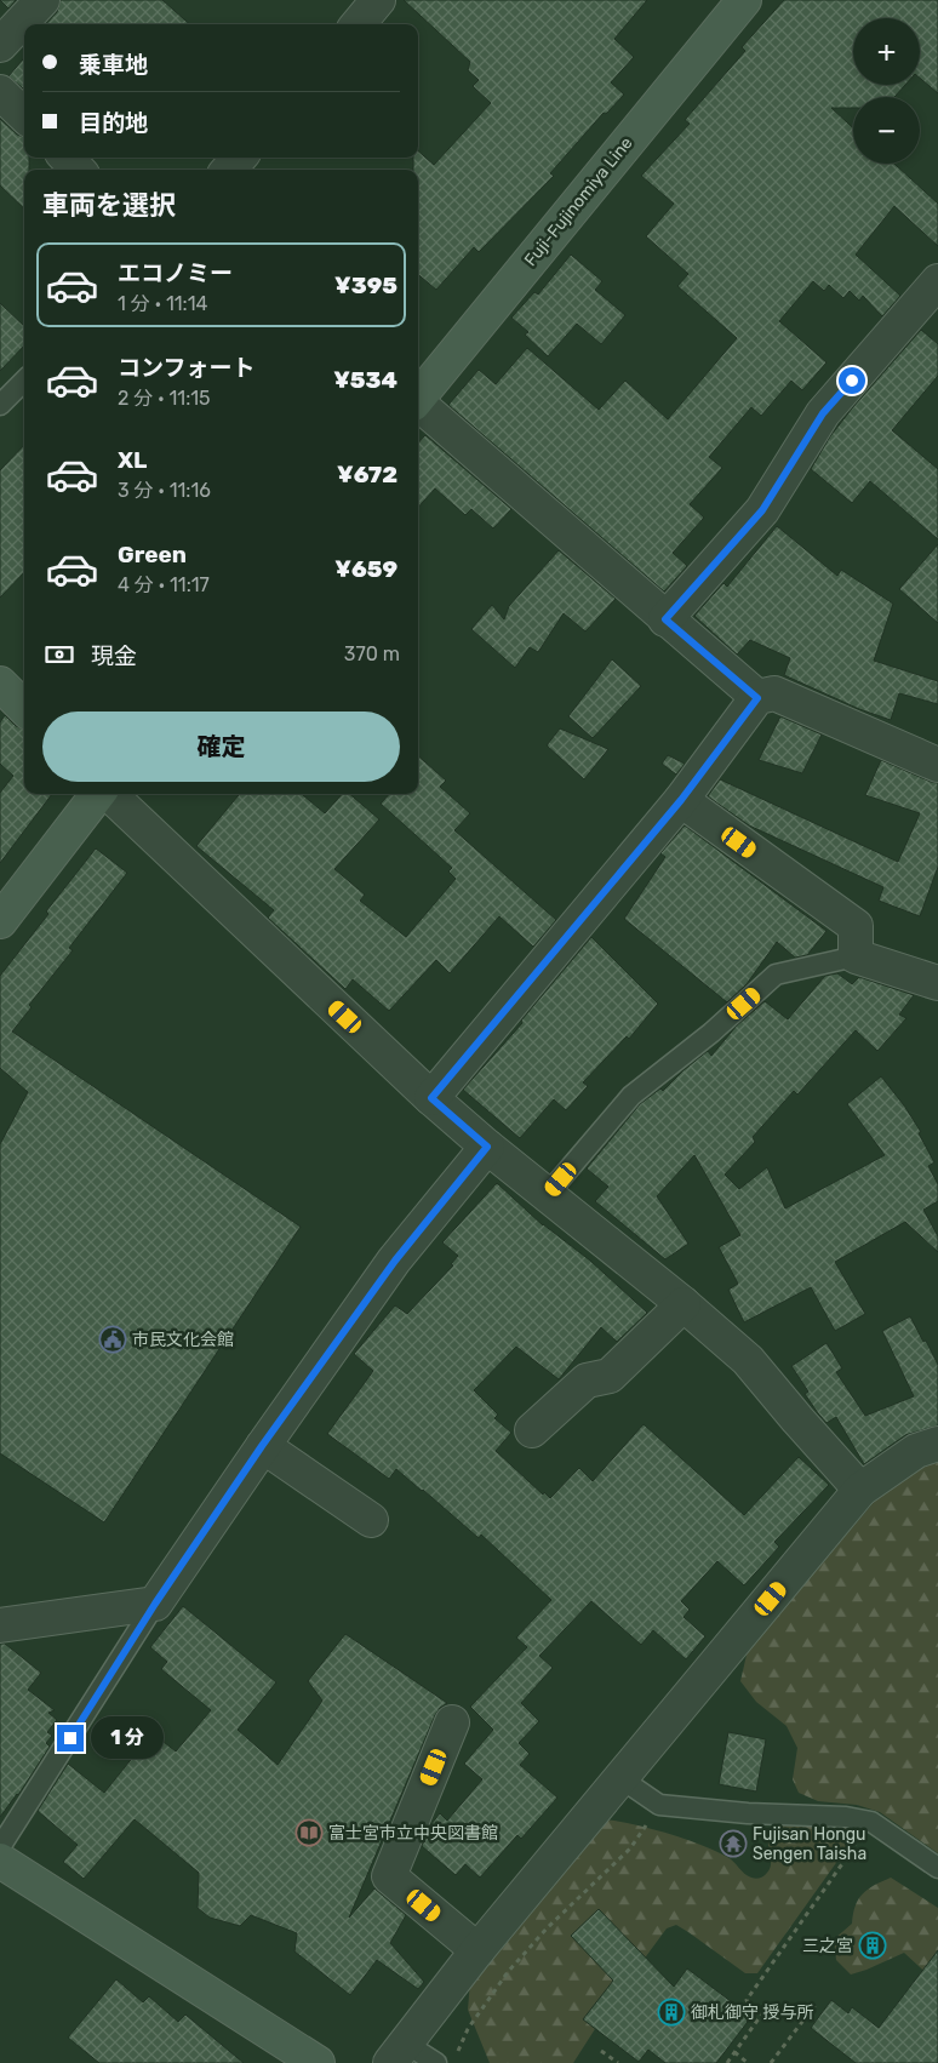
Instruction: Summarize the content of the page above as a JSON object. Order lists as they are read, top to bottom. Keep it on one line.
{"streets":{"main road":["Fuji-Fujinomiya Line"]},"places":{"public building":["市民文化会館"],"library":["富士宮市立中央図書館"],"temple":["Fujisan Hongu Sengen Taisha"],"building":["三之宮","御札御守 授与所"]},"page":{"map_buttons":["+","−"],"banner":["乗車地","目的地"],"heading":"車両を選択","list":[{"name":"エコノミー","note":"1 分 · 11:14","value":"¥395"},{"name":"コンフォート","note":"2 分 · 11:15","value":"¥534"},{"name":"XL","note":"3 分 · 11:16","value":"¥672"},{"name":"Green","note":"4 分 · 11:17","value":"¥659"}],"pay":["現金","370 m"],"buttons":"確定","bubble":"1 分"}}
